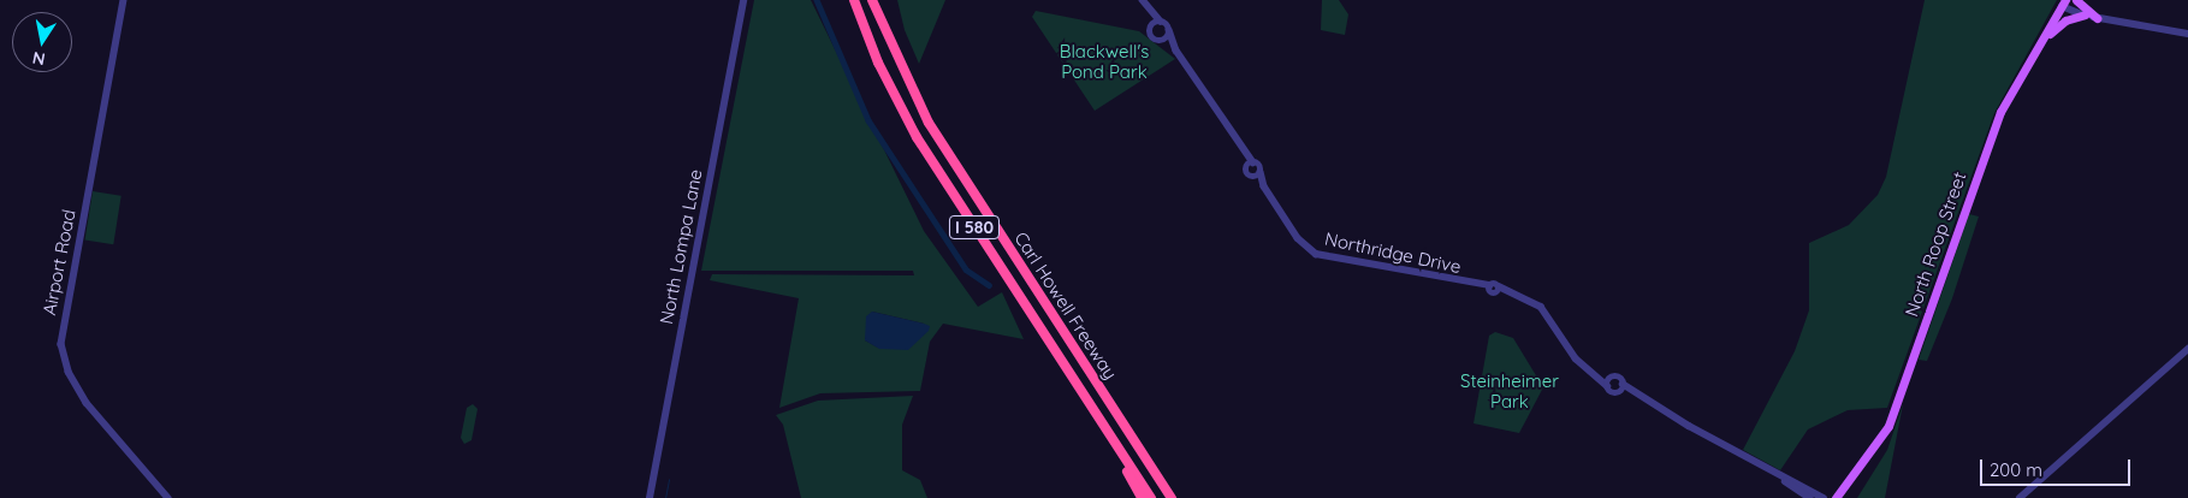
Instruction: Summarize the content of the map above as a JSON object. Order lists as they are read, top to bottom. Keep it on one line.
{"streets":{"highway":["I 580","Carl Howell Freeway"],"main road":["North Roop Street"],"street":["North Lompa Lane","Northridge Drive","Airport Road"]},"parks":["Blackwell's Pond Park","Steinheimer Park"],"scale_bar":"200 m","north":"bottom"}
